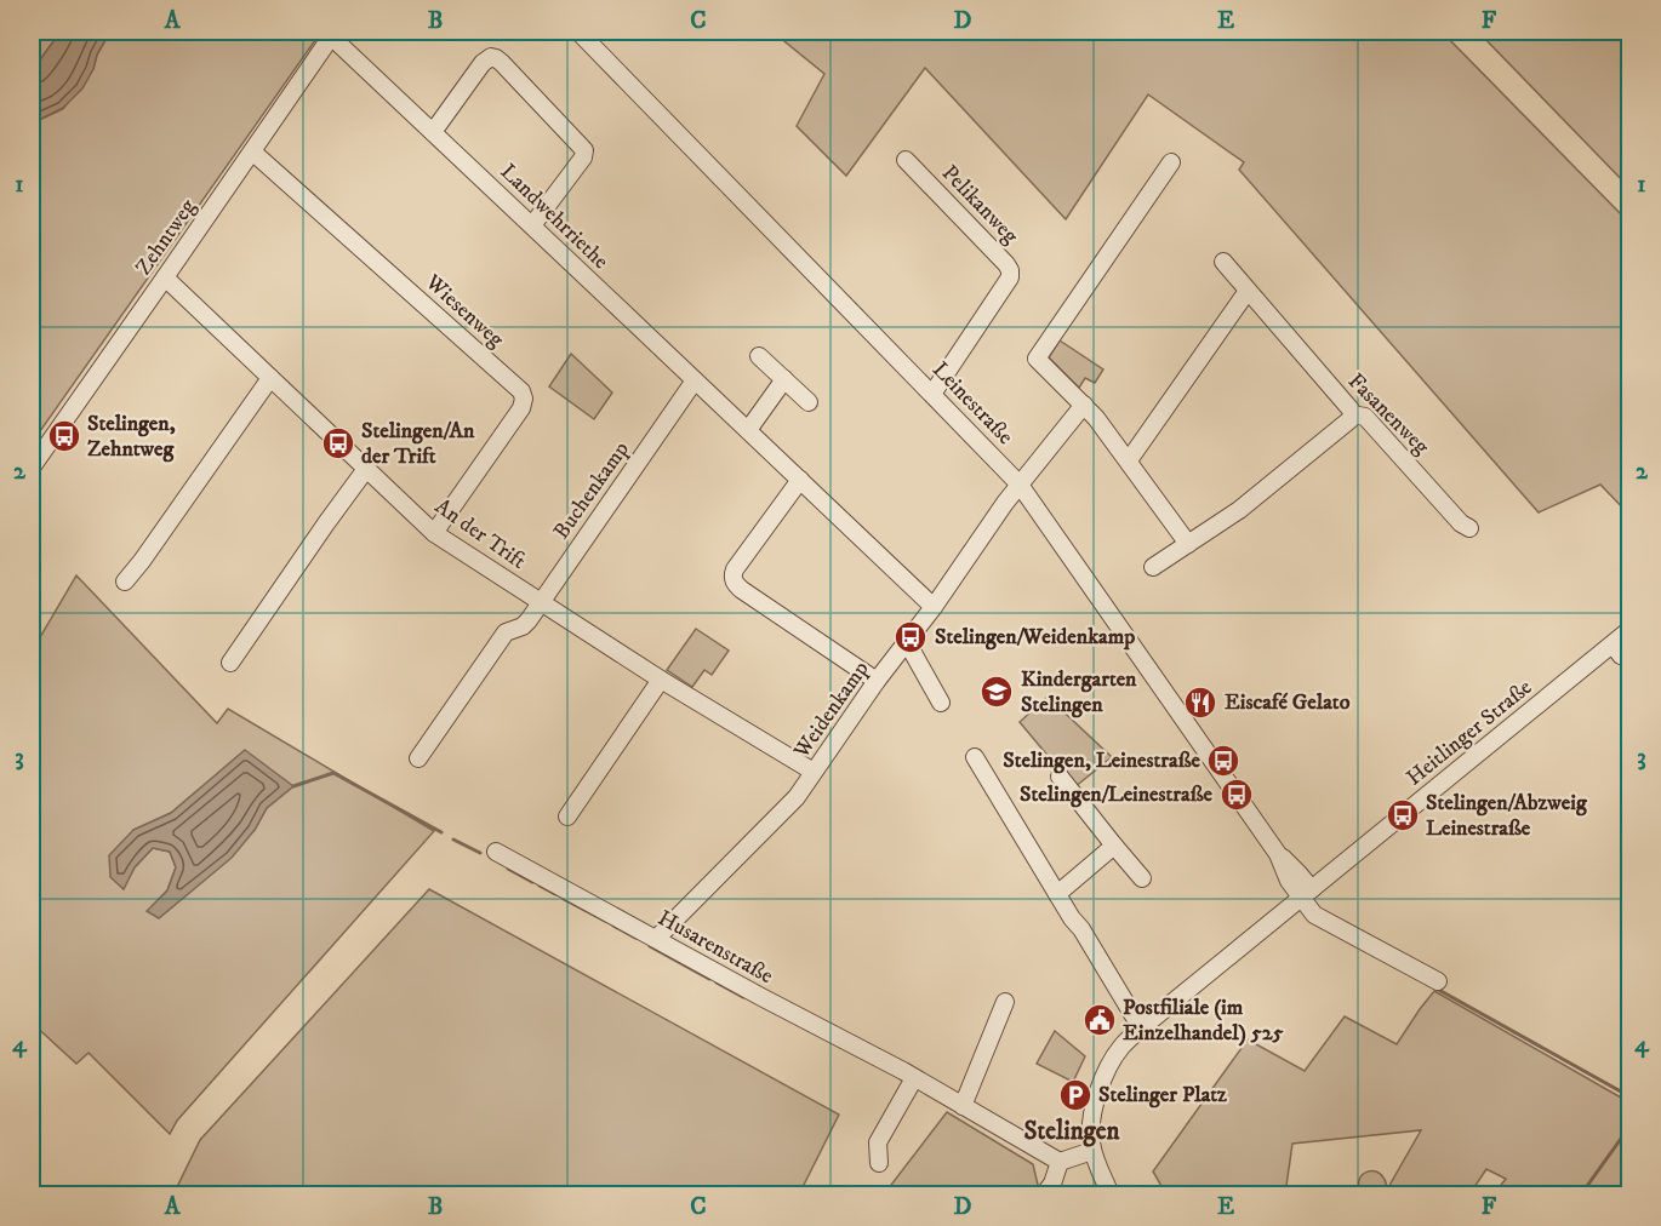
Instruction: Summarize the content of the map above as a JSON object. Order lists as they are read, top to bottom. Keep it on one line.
{"streets":{"street":["Pelikanweg","Landwehrriethe","Zehntweg","Wiesenweg","Leinestraße","Fasanenweg","Buchenkamp","An der Trift","Weidenkamp","Heitlinger Straße","Husarenstraße"]},"crossings":[["Pelikanweg","Leinestraße"],["Landwehrriethe","Zehntweg"],["Landwehrriethe","Buchenkamp"],["Landwehrriethe","Weidenkamp"],["Zehntweg","Wiesenweg"],["Zehntweg","An der Trift"],["Wiesenweg","An der Trift"],["Leinestraße","Weidenkamp"],["Leinestraße","Heitlinger Straße"],["Buchenkamp","An der Trift"],["An der Trift","Weidenkamp"],["Weidenkamp","Husarenstraße"]],"districts":["Stelingen"],"places":{"bus stop":["Stelingen, Zehntweg","Stelingen/An der Trift","Stelingen/Weidenkamp","Stelingen, Leinestraße","Stelingen/Leinestraße","Stelingen/Abzweig Leinestraße"],"school or university":["Kindergarten Stelingen"],"restaurant":["Eiscafé Gelato"],"public building":["Postfiliale (im Einzelhandel) 525"],"parking":["Stelinger Platz"]},"grid":{"columns":["A","B","C","D","E","F"],"rows":["1","2","3","4"]}}
